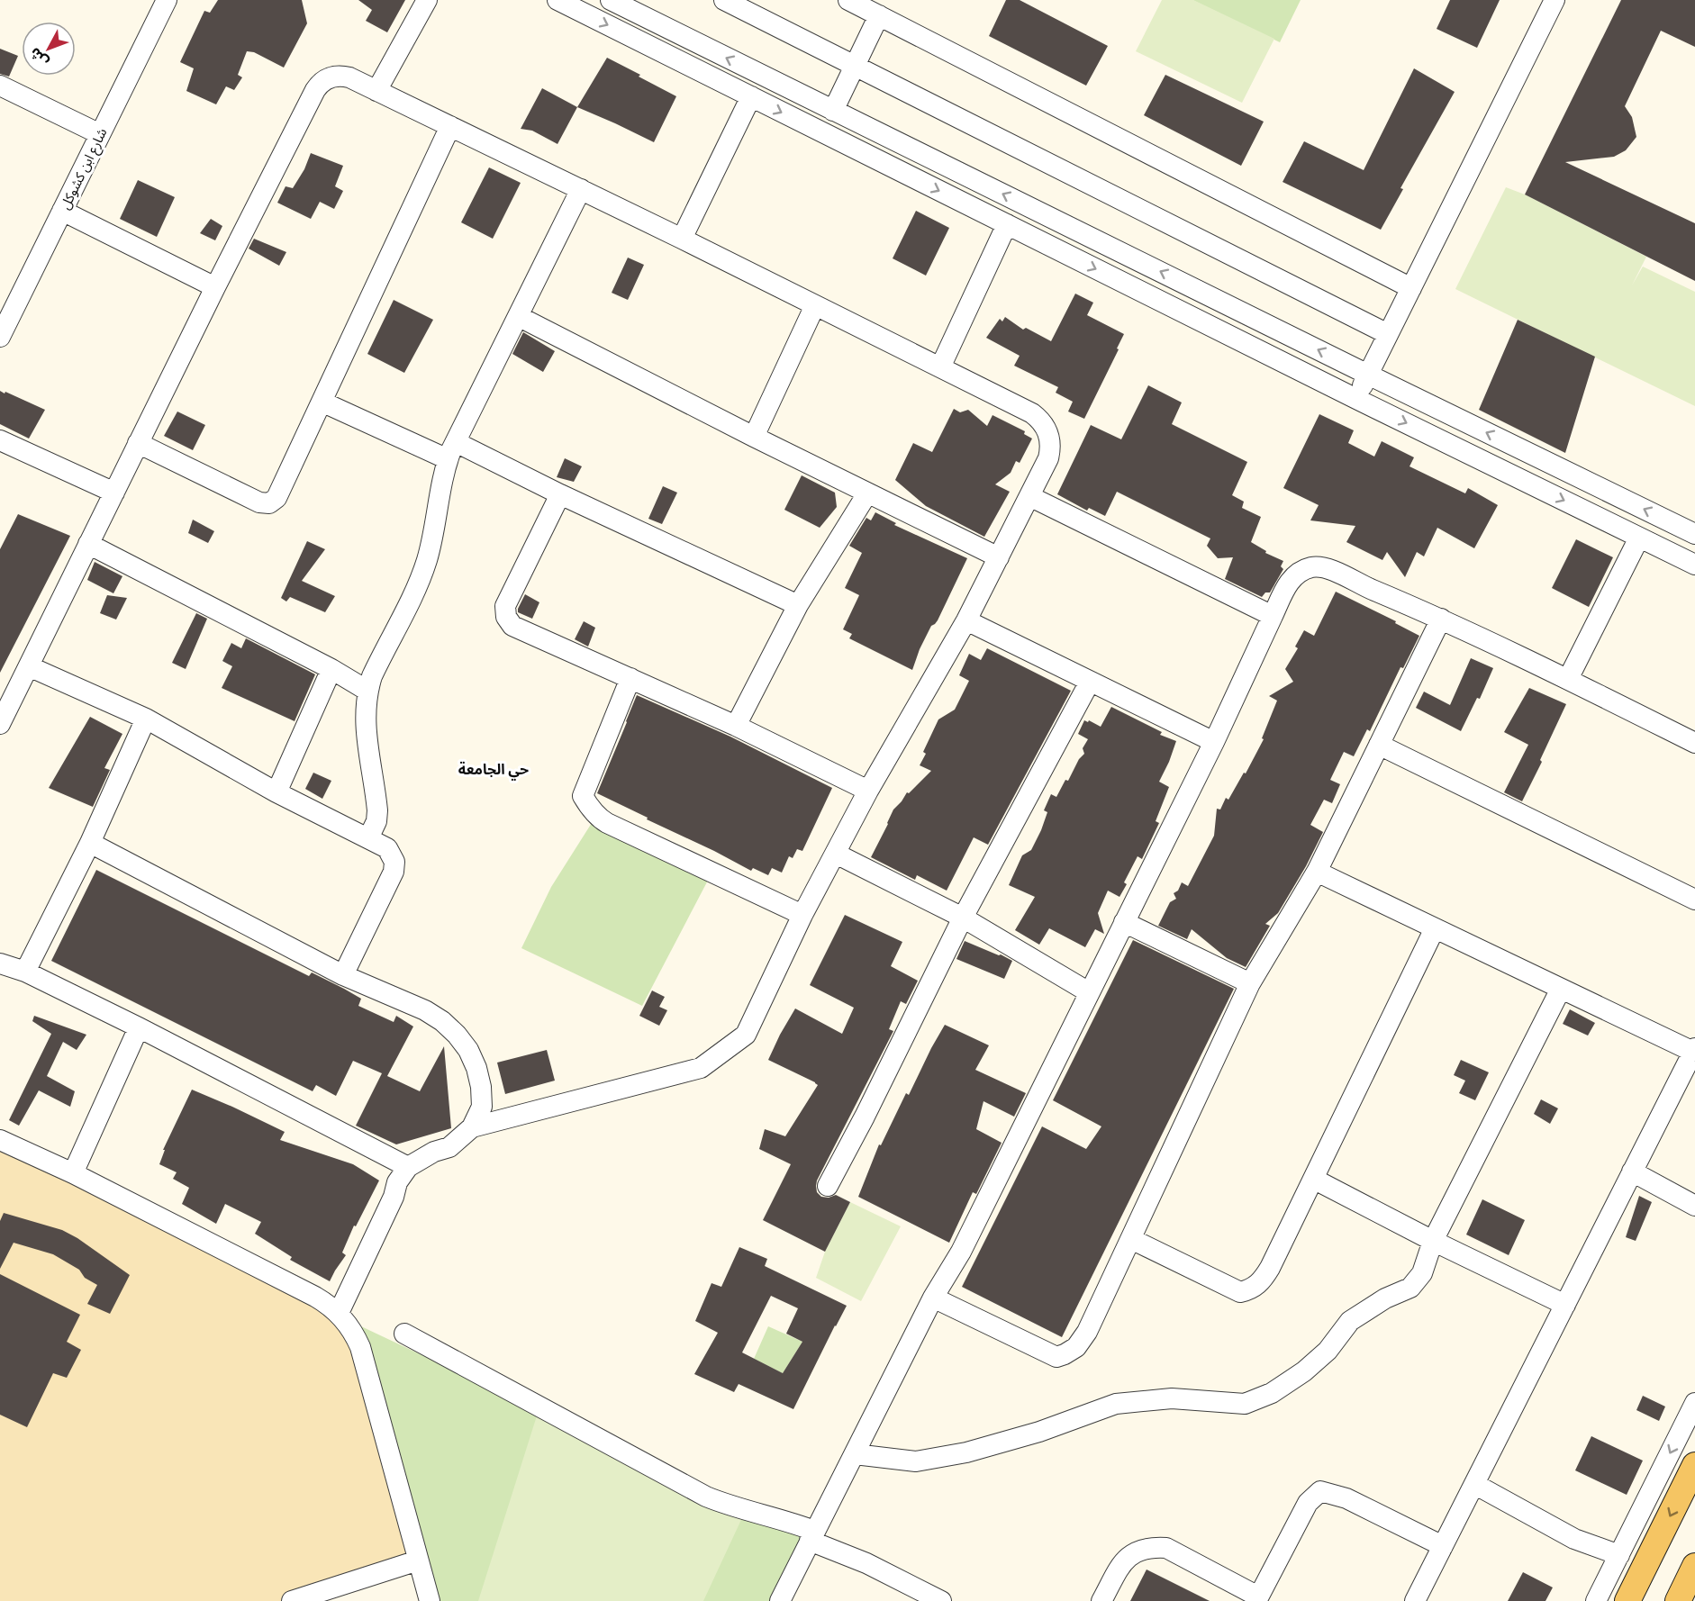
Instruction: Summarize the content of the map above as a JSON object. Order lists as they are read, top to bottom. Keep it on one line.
{"streets":{"street":["شارع ابن كشوكل"]},"districts":["حي الجامعة"],"north":"bottom left"}
